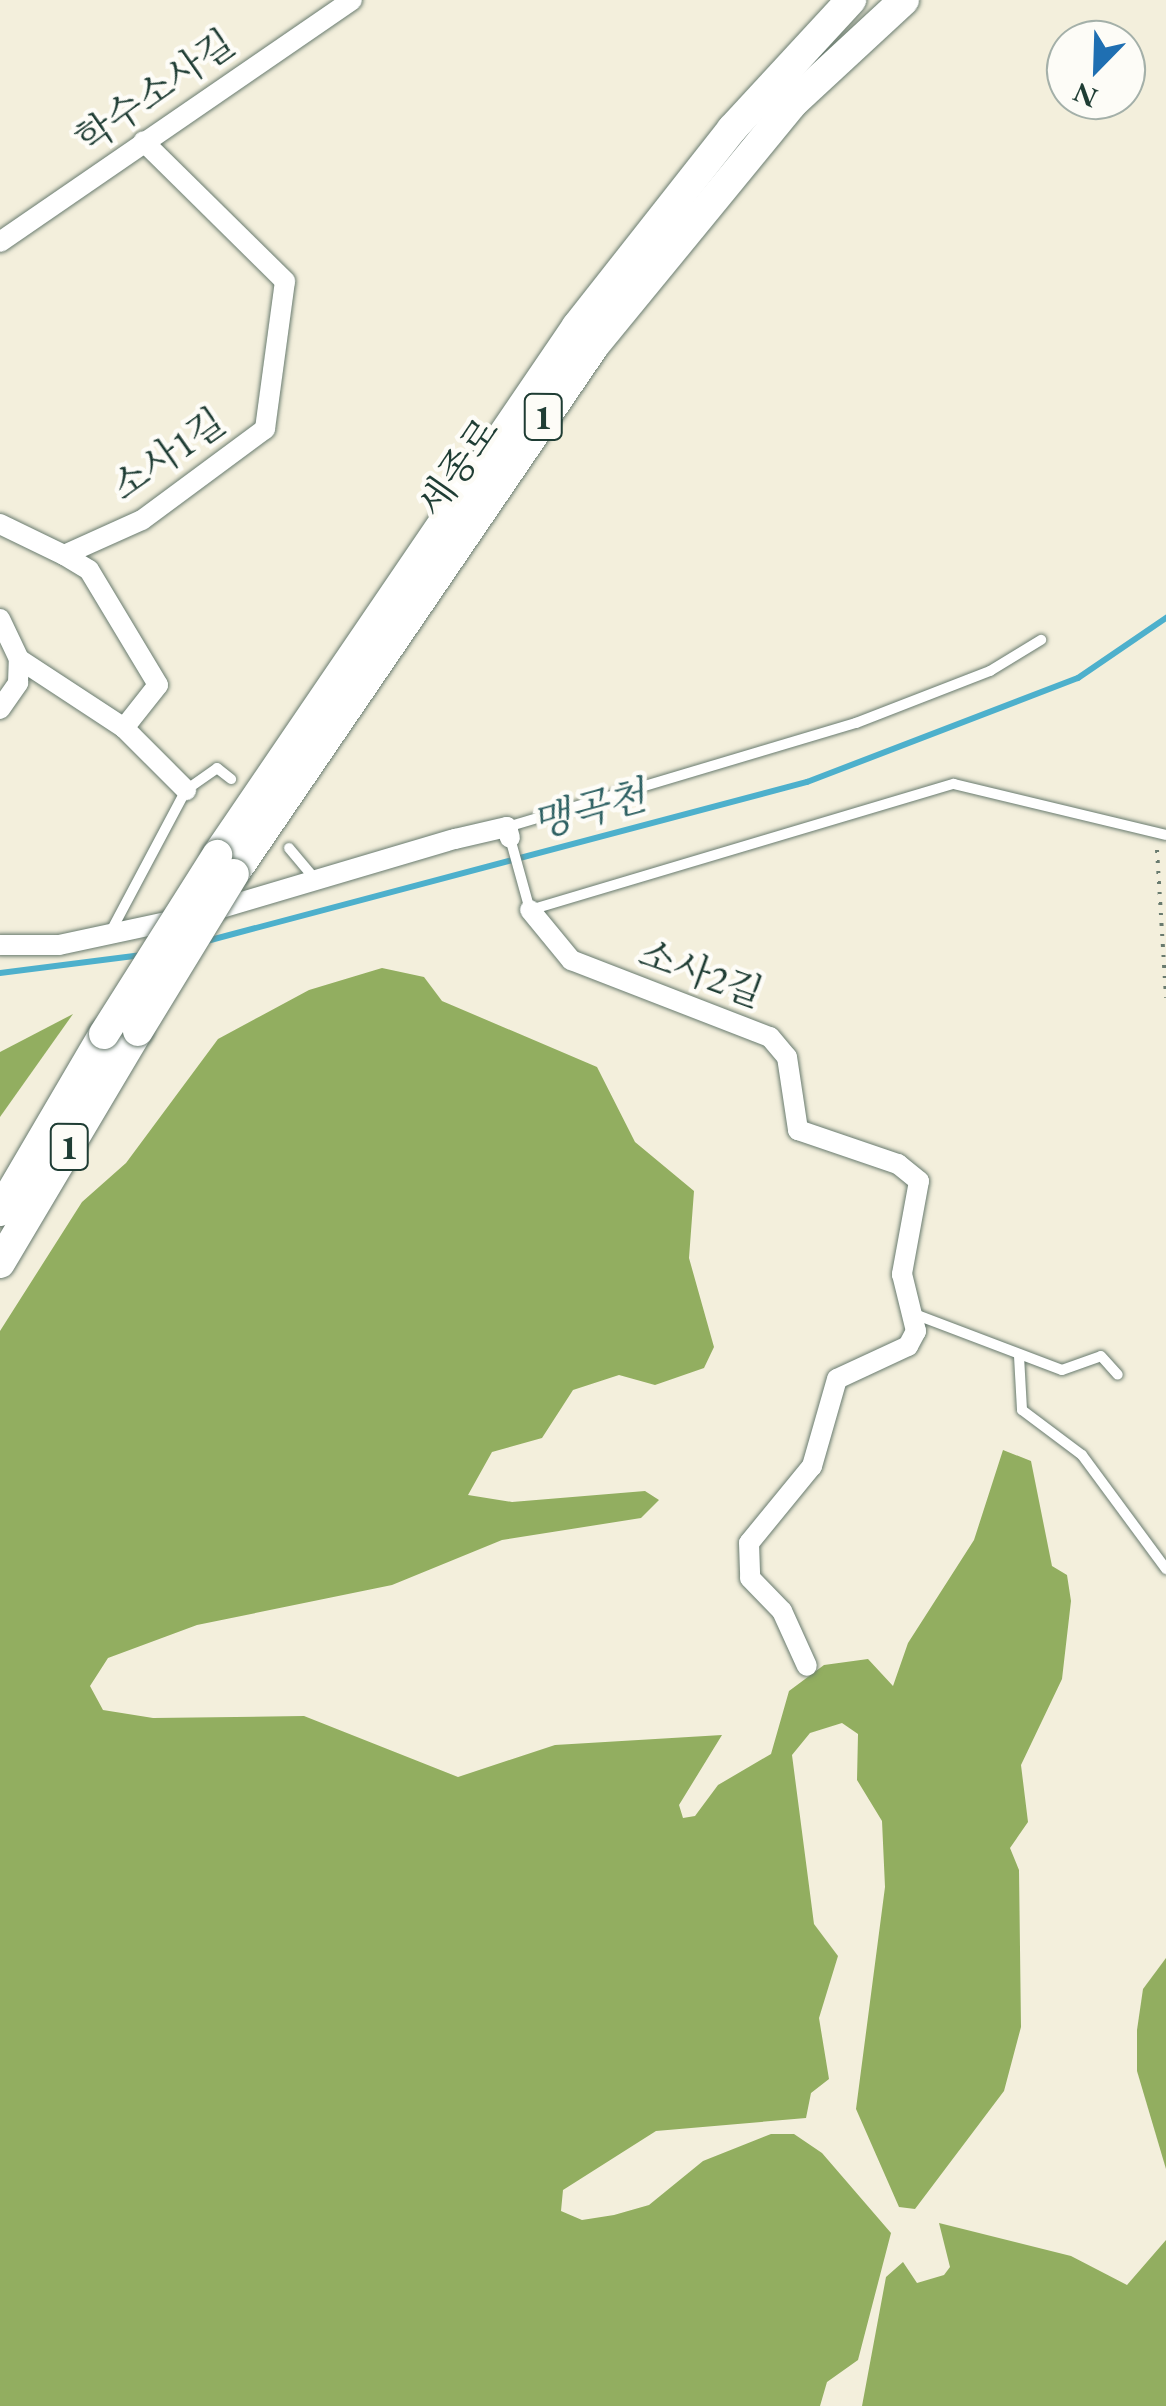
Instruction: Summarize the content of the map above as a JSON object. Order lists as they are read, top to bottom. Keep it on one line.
{"streets":{"main road":["1","세종로"],"street":["학수소사길","소사1길","소사2길"]},"crossings":[["학수소사길","소사1길"],["1","세종로"]],"water":["맹곡천"],"north":"bottom left"}
